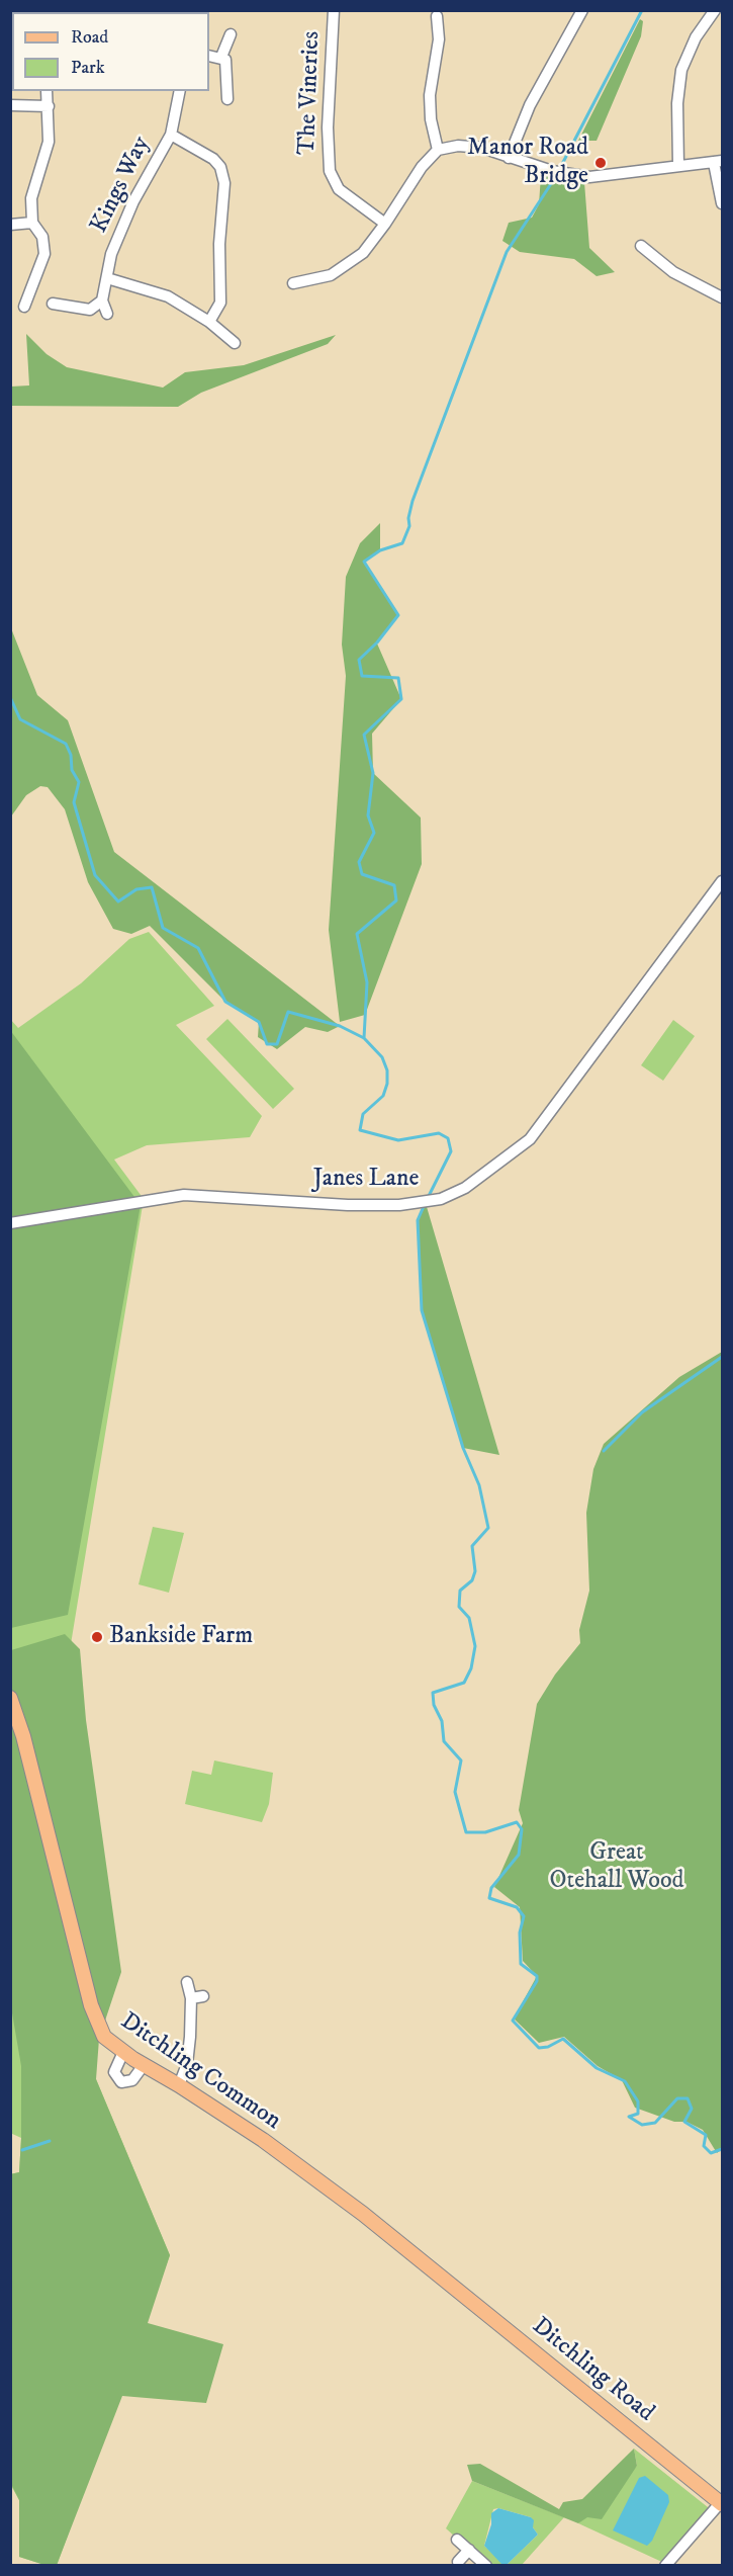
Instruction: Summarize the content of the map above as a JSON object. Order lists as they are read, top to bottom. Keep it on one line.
{"streets":{"main road":["Ditchling Common","Ditchling Road"],"street":["The Vineries","Kings Way","Janes Lane"]},"crossings":[["Ditchling Common","Ditchling Road"]],"parks":["Great Otehall Wood"],"places":["Manor Road Bridge","Bankside Farm"],"legend":["Road","Park"]}
